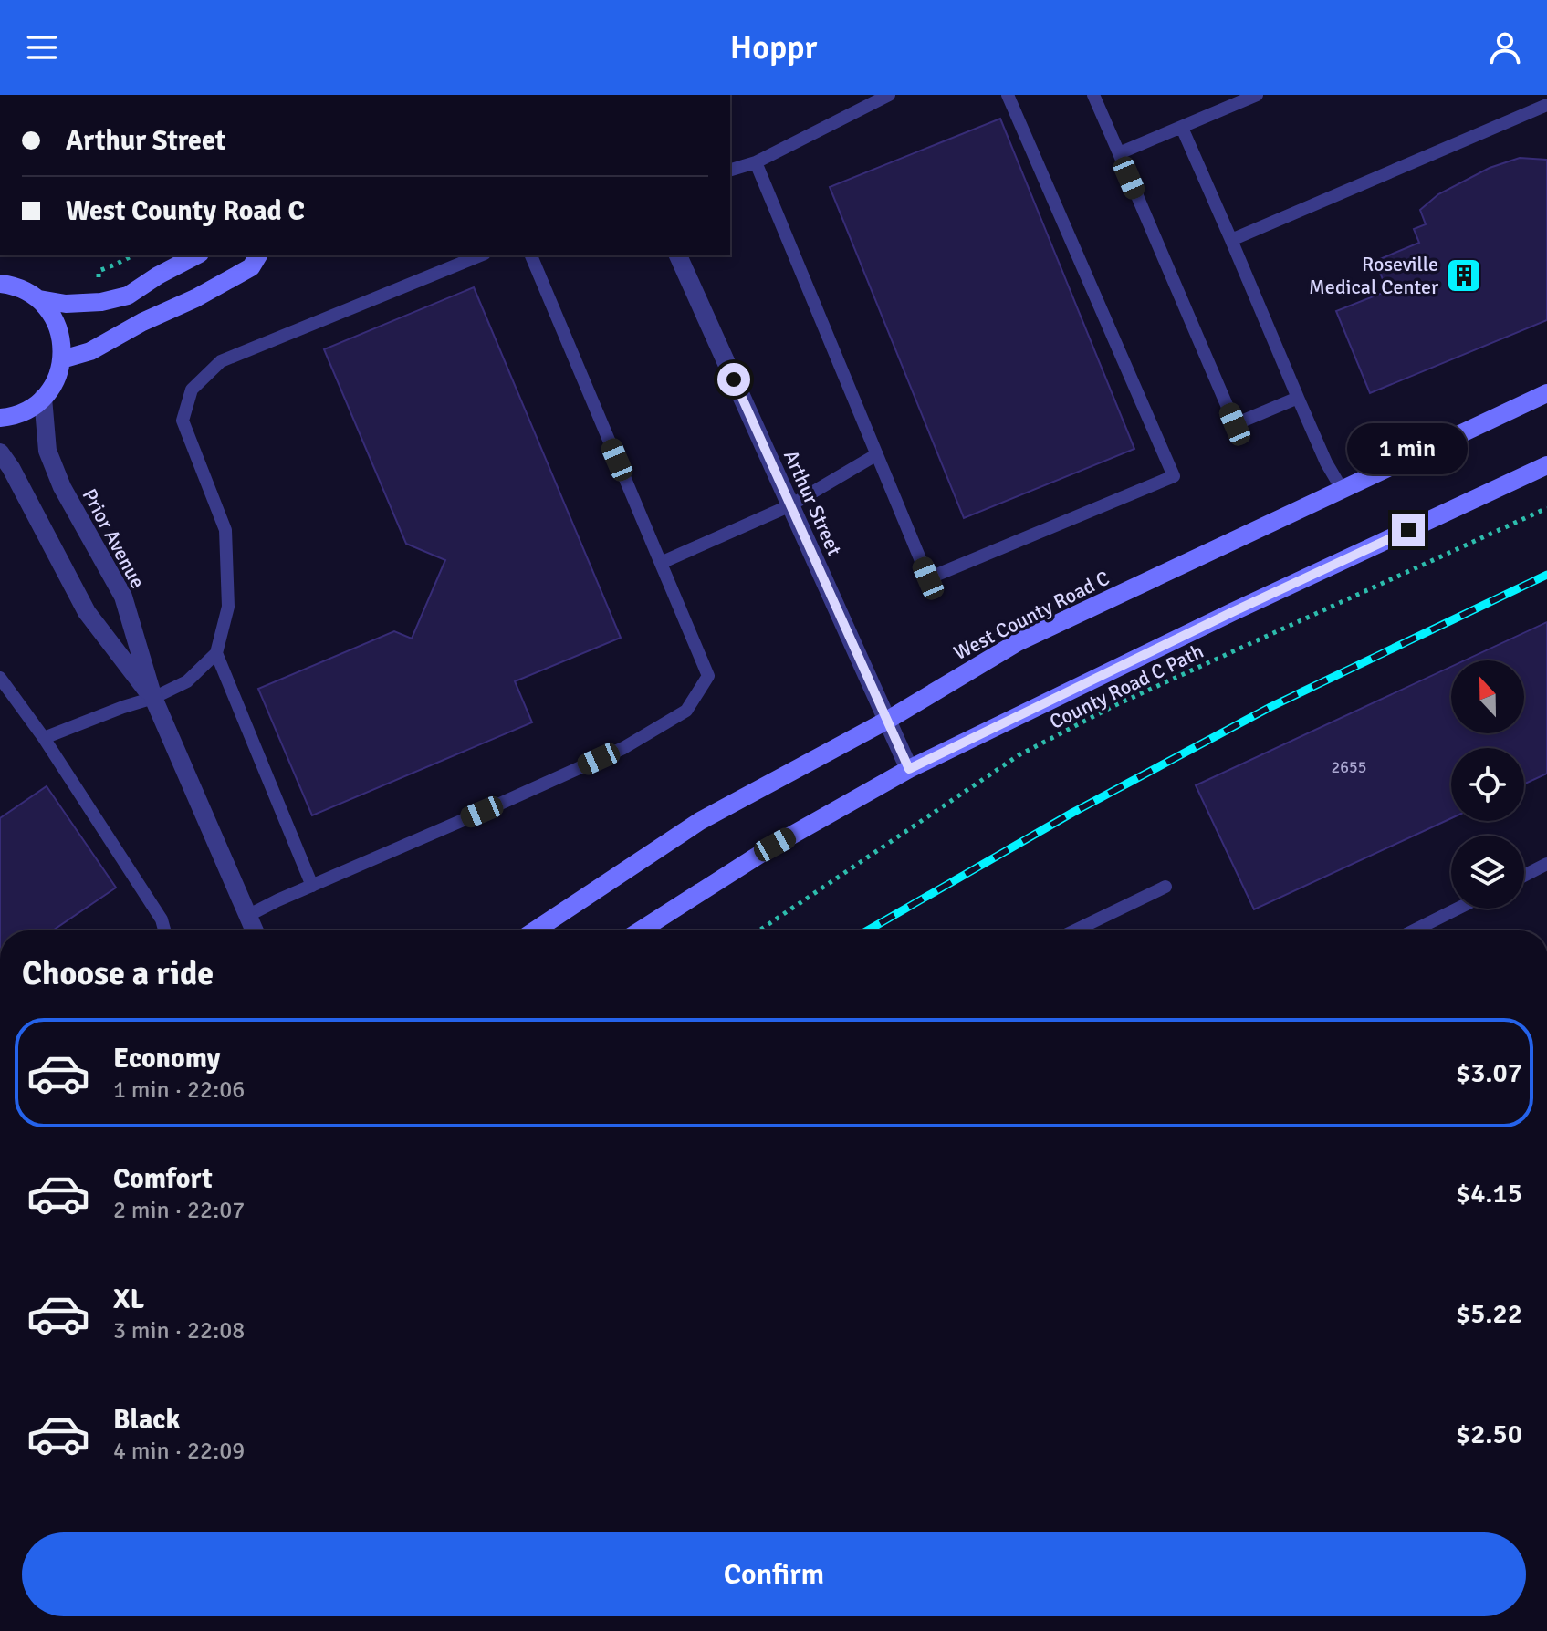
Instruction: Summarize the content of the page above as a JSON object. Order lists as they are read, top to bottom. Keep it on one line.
{"streets":{"main road":["West County Road C"],"street":["Arthur Street","Prior Avenue"],"path":["County Road C Path"]},"crossings":[["Arthur Street","West County Road C"]],"places":{"building":["Roseville Medical Center"]},"house_numbers":["2655"],"north":"top","page":{"header":"Hoppr","banner":["Arthur Street","West County Road C"],"bubble":"1 min","heading":"Choose a ride","list":[{"name":"Economy","note":"1 min · 22:06","value":"$3.07"},{"name":"Comfort","note":"2 min · 22:07","value":"$4.15"},{"name":"XL","note":"3 min · 22:08","value":"$5.22"},{"name":"Black","note":"4 min · 22:09","value":"$2.50"}],"buttons":"Confirm"}}
